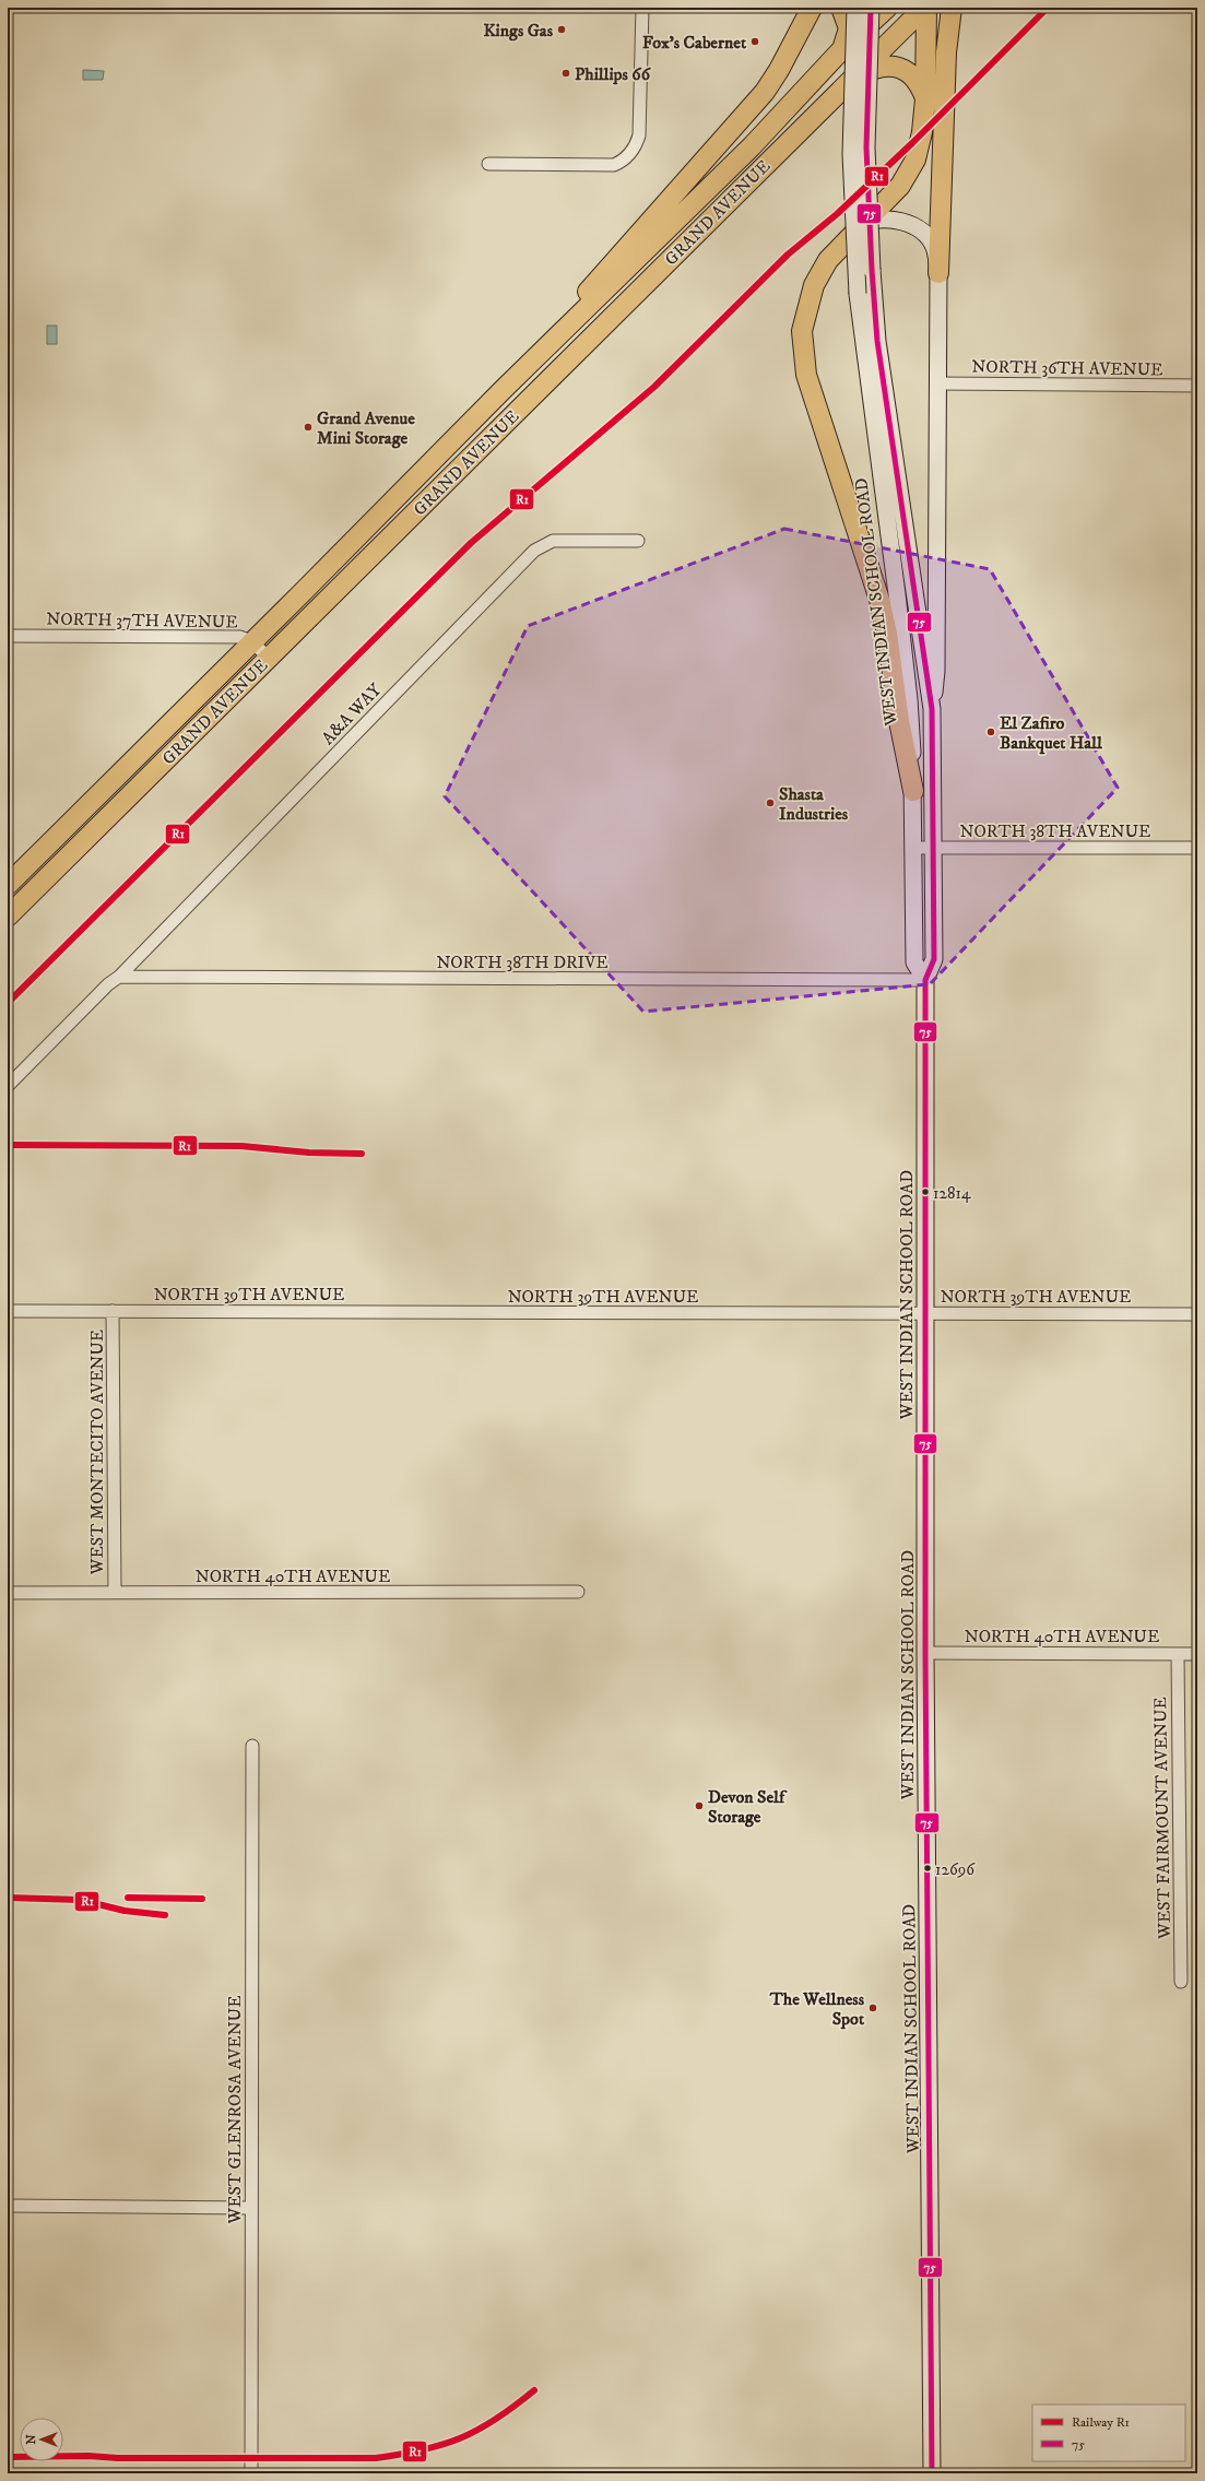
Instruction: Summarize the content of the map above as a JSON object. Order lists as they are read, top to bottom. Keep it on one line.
{"streets":{"highway":["GRAND AVENUE"],"main road":["WEST INDIAN SCHOOL ROAD"],"street":["NORTH 36TH AVENUE","NORTH 37TH AVENUE","A&A WAY","NORTH 38TH AVENUE","NORTH 38TH DRIVE","NORTH 39TH AVENUE","WEST MONTECITO AVENUE","NORTH 40TH AVENUE","WEST FAIRMOUNT AVENUE","WEST GLENROSA AVENUE"]},"crossings":[["GRAND AVENUE","NORTH 37TH AVENUE"],["WEST INDIAN SCHOOL ROAD","NORTH 38TH AVENUE"],["WEST INDIAN SCHOOL ROAD","NORTH 38TH DRIVE"],["WEST INDIAN SCHOOL ROAD","NORTH 39TH AVENUE"],["WEST INDIAN SCHOOL ROAD","NORTH 40TH AVENUE"],["A&A WAY","NORTH 38TH DRIVE"],["NORTH 39TH AVENUE","WEST MONTECITO AVENUE"],["WEST MONTECITO AVENUE","NORTH 40TH AVENUE"],["NORTH 40TH AVENUE","WEST FAIRMOUNT AVENUE"]],"places":["Kings Gas","Fox's Cabernet","Phillips 66","Grand Avenue Mini Storage","El Zafiro Bankquet Hall","Shasta Industries","12814","Devon Self Storage","12696","The Wellness Spot"],"lines":["rail line R1","transit line 75"],"legend":["Railway R1","75"],"north":"left"}
